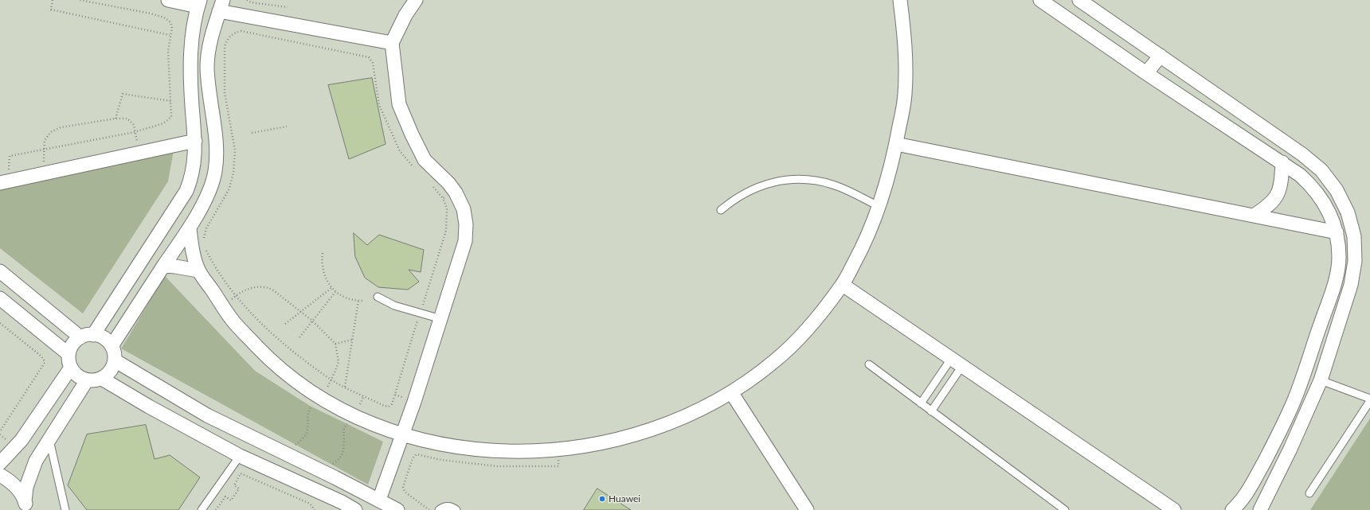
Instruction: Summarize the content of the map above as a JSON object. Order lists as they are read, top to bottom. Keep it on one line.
{"places":["Huawei"]}
